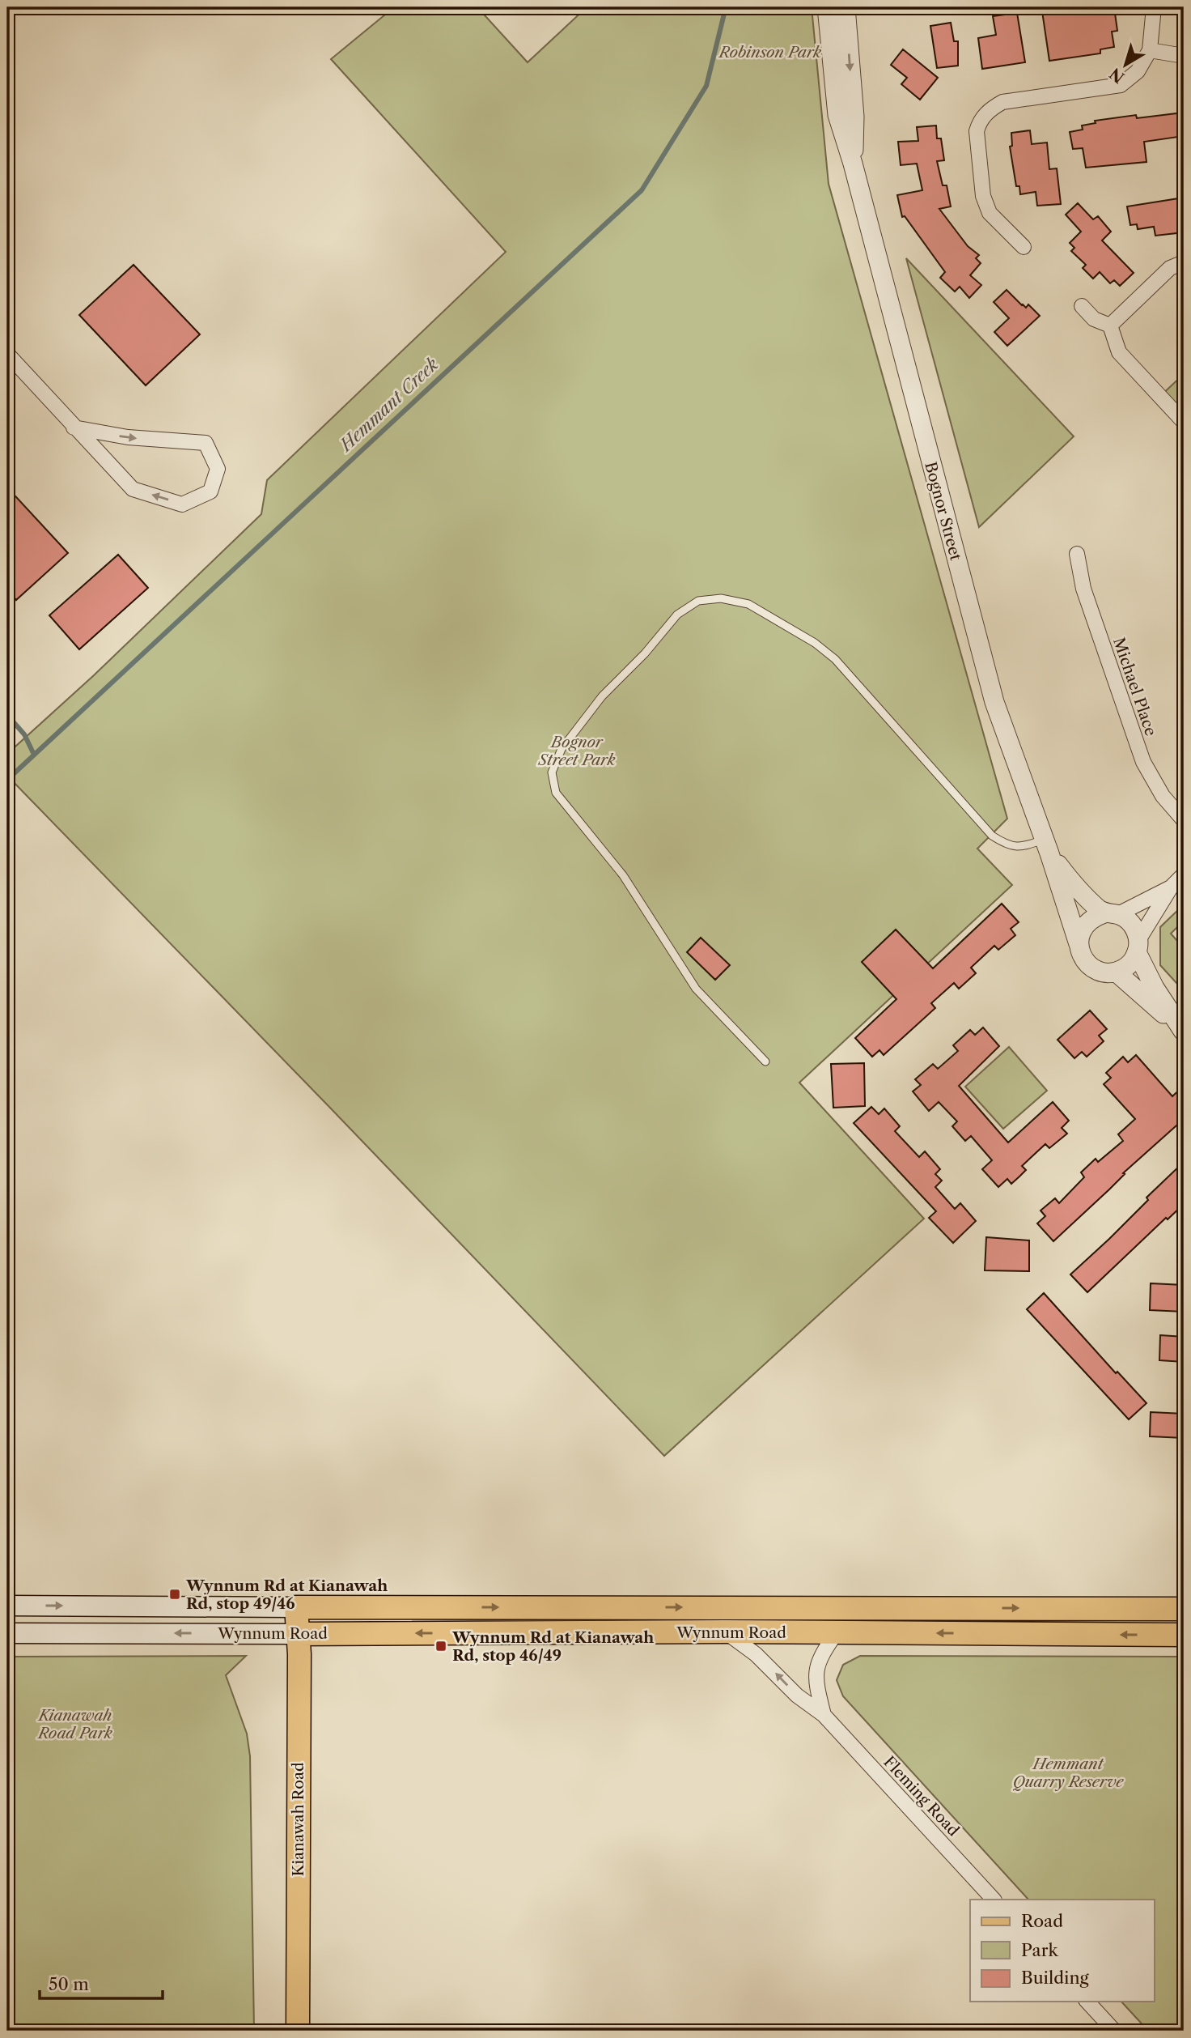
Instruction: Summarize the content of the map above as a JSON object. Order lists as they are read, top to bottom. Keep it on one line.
{"streets":{"main road":["Wynnum Road","Kianawah Road"],"street":["Bognor Street","Michael Place","Fleming Road"]},"crossings":[["Wynnum Road","Fleming Road"],["Wynnum Road","Kianawah Road"]],"water":["Hemmant Creek"],"parks":["Robinson Park","Bognor Street Park","Kianawah Road Park","Hemmant Quarry Reserve"],"places":{"transit":["Wynnum Rd at Kianawah Rd, stop 49/46","Wynnum Rd at Kianawah Rd, stop 46/49"]},"legend":["Road","Park","Building"],"scale_bar":"50 m","north":"bottom left"}
